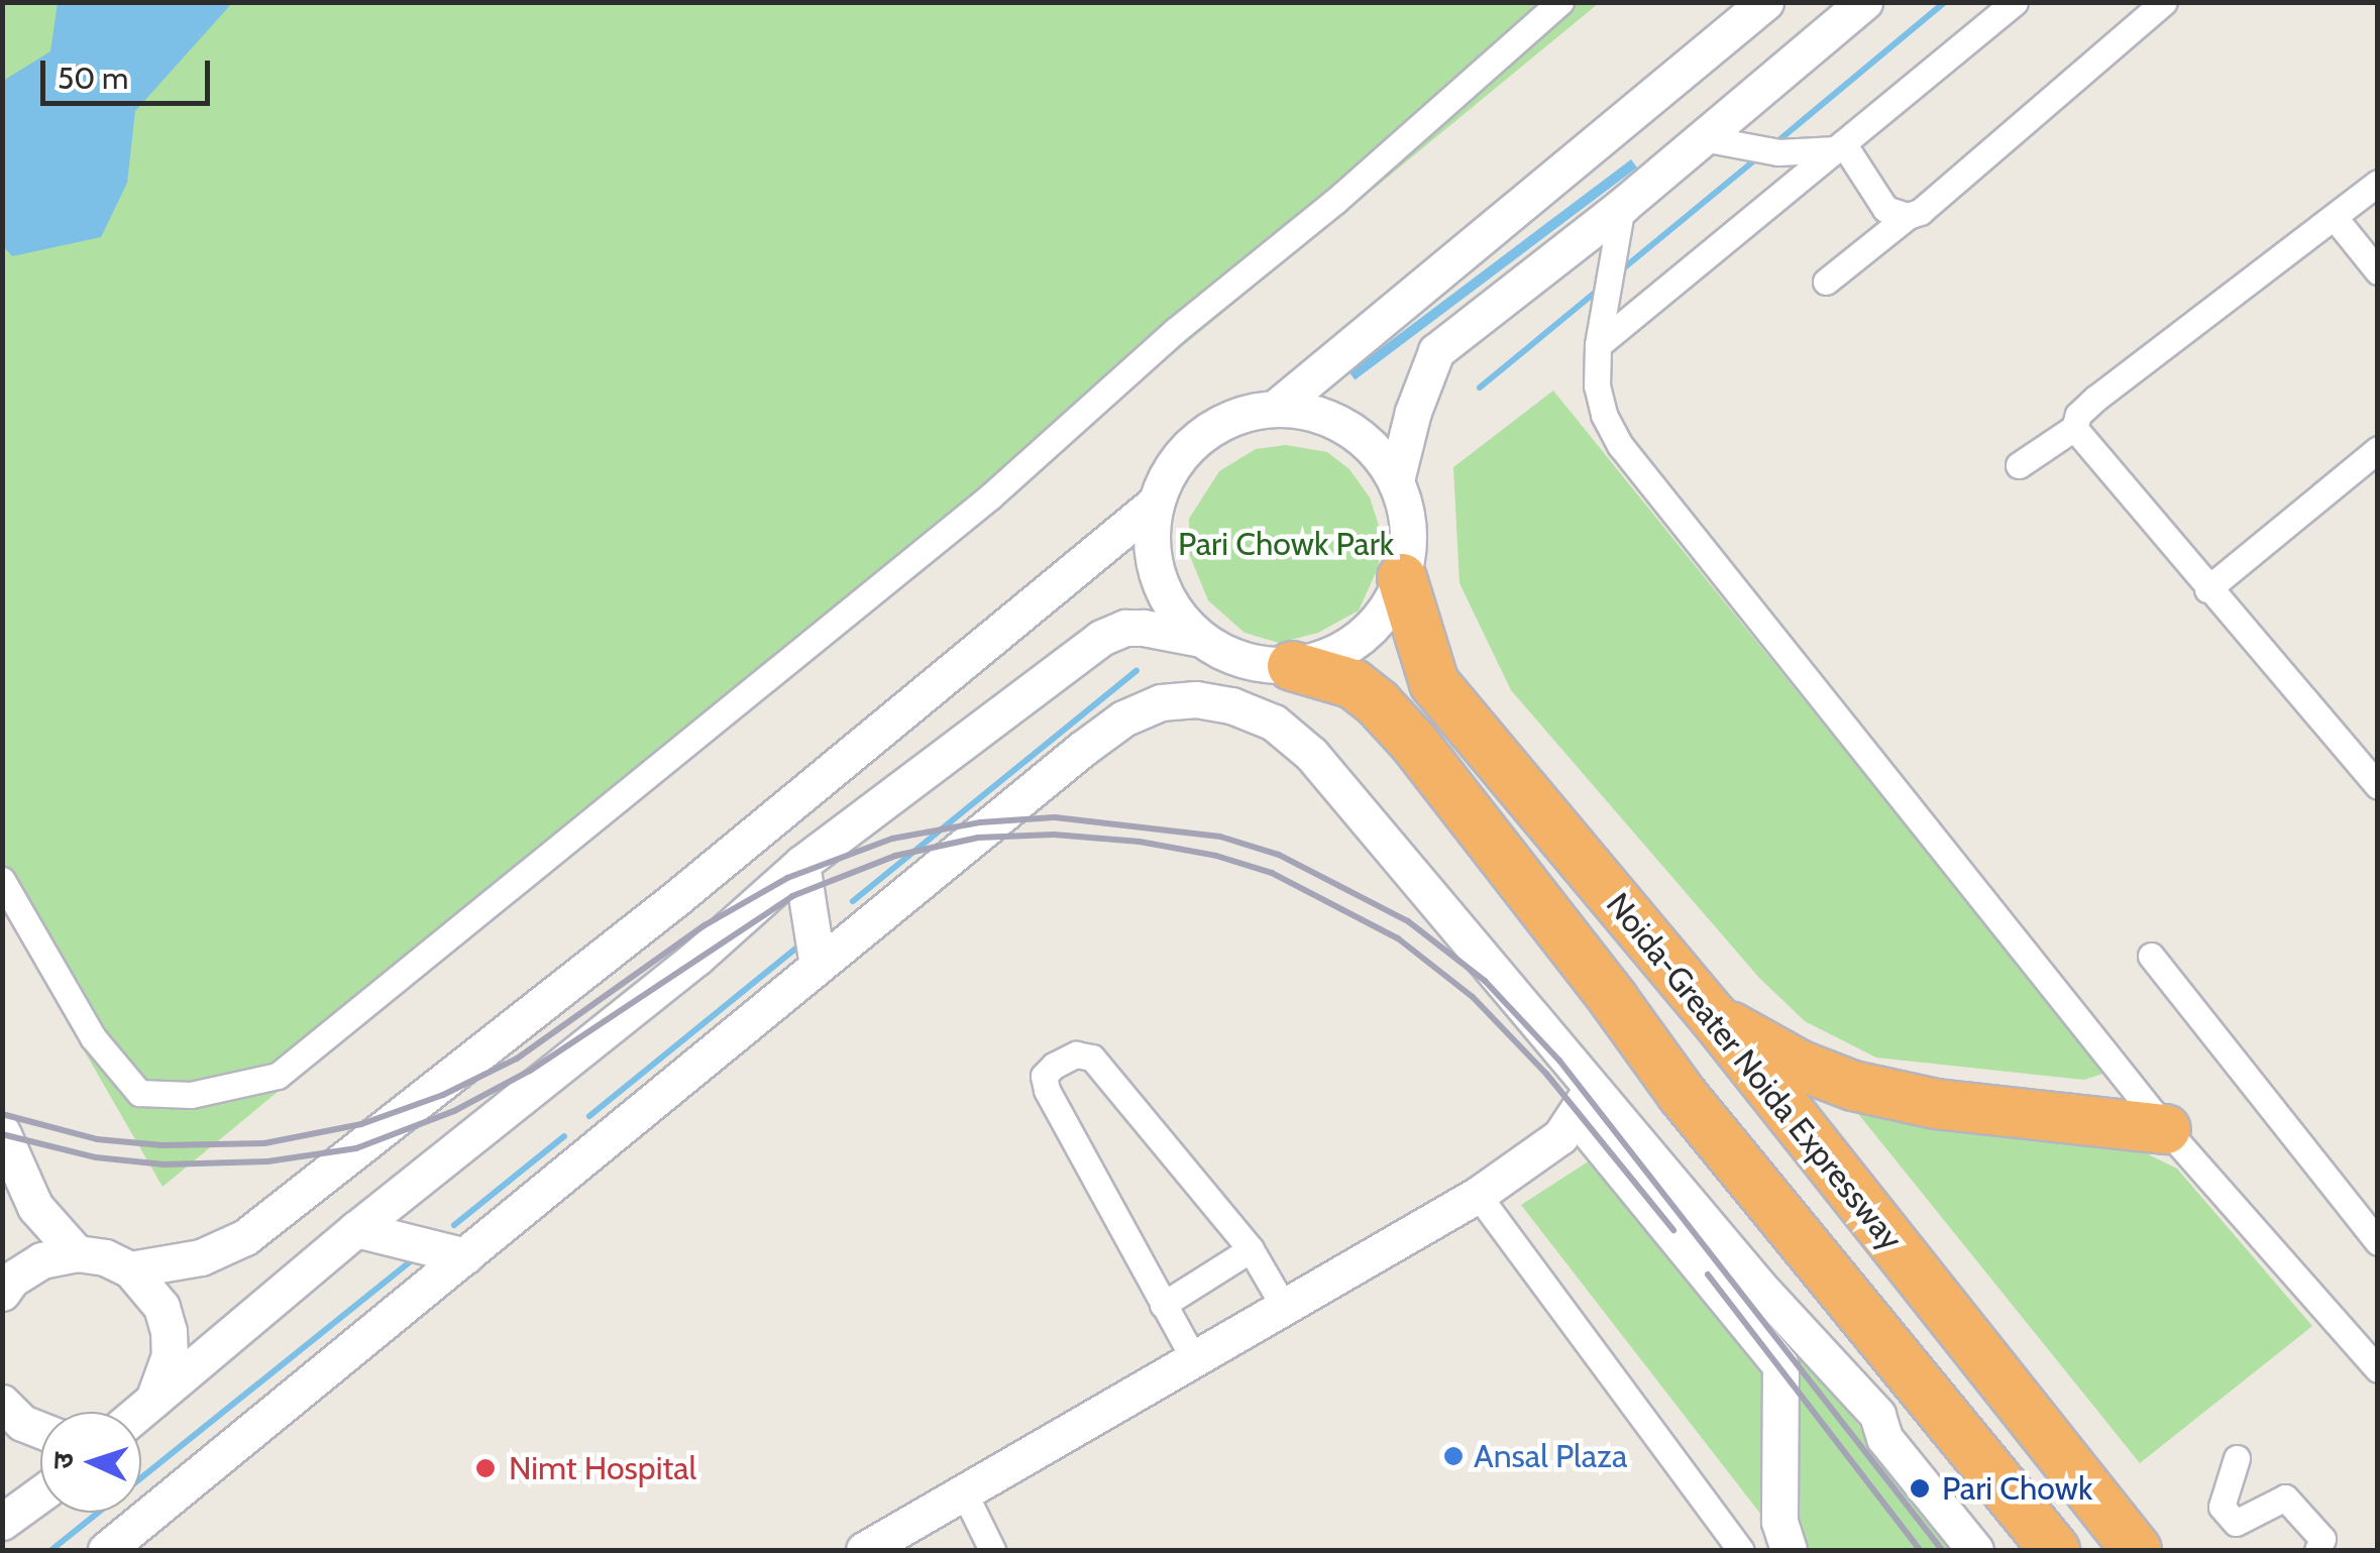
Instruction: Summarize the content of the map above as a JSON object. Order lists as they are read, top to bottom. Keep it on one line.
{"streets":{"highway":["Noida-Greater Noida Expressway"]},"parks":["Pari Chowk Park"],"places":["Ansal Plaza","Nimt Hospital","Pari Chowk"],"scale_bar":"50 m","north":"left"}
